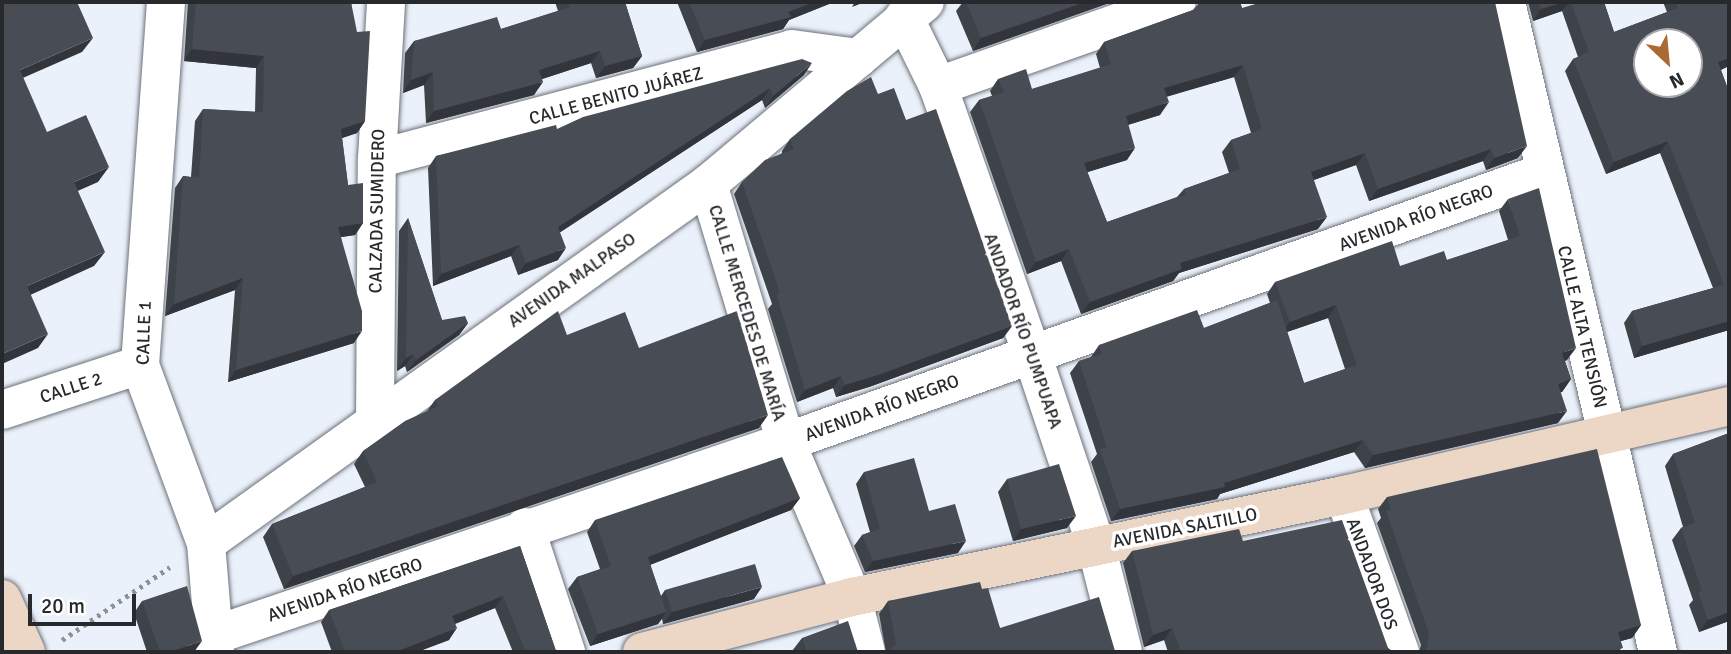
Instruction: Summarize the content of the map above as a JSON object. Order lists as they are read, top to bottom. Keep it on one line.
{"streets":{"street":["CALLE BENITO JUÁREZ","CALZADA SUMIDERO","AVENIDA RÍO NEGRO","AVENIDA MALPASO","CALLE MERCEDES DE MARÍA","CALLE ALTA TENSIÓN","ANDADOR RÍO PUMPUAPA","CALLE 1","CALLE 2","AVENIDA SALTILLO","ANDADOR DOS"]},"crossings":[["CALLE BENITO JUÁREZ","CALZADA SUMIDERO"],["CALLE BENITO JUÁREZ","AVENIDA MALPASO"],["CALZADA SUMIDERO","AVENIDA MALPASO"],["AVENIDA RÍO NEGRO","CALLE MERCEDES DE MARÍA"],["AVENIDA RÍO NEGRO","CALLE ALTA TENSIÓN"],["AVENIDA RÍO NEGRO","ANDADOR RÍO PUMPUAPA"],["AVENIDA RÍO NEGRO","CALLE 1"],["AVENIDA MALPASO","CALLE MERCEDES DE MARÍA"],["AVENIDA MALPASO","ANDADOR RÍO PUMPUAPA"],["AVENIDA MALPASO","CALLE 1"],["CALLE MERCEDES DE MARÍA","AVENIDA SALTILLO"],["CALLE ALTA TENSIÓN","AVENIDA SALTILLO"],["ANDADOR RÍO PUMPUAPA","AVENIDA SALTILLO"],["CALLE 1","CALLE 2"],["AVENIDA SALTILLO","ANDADOR DOS"]],"scale_bar":"20 m","north":"bottom right"}
